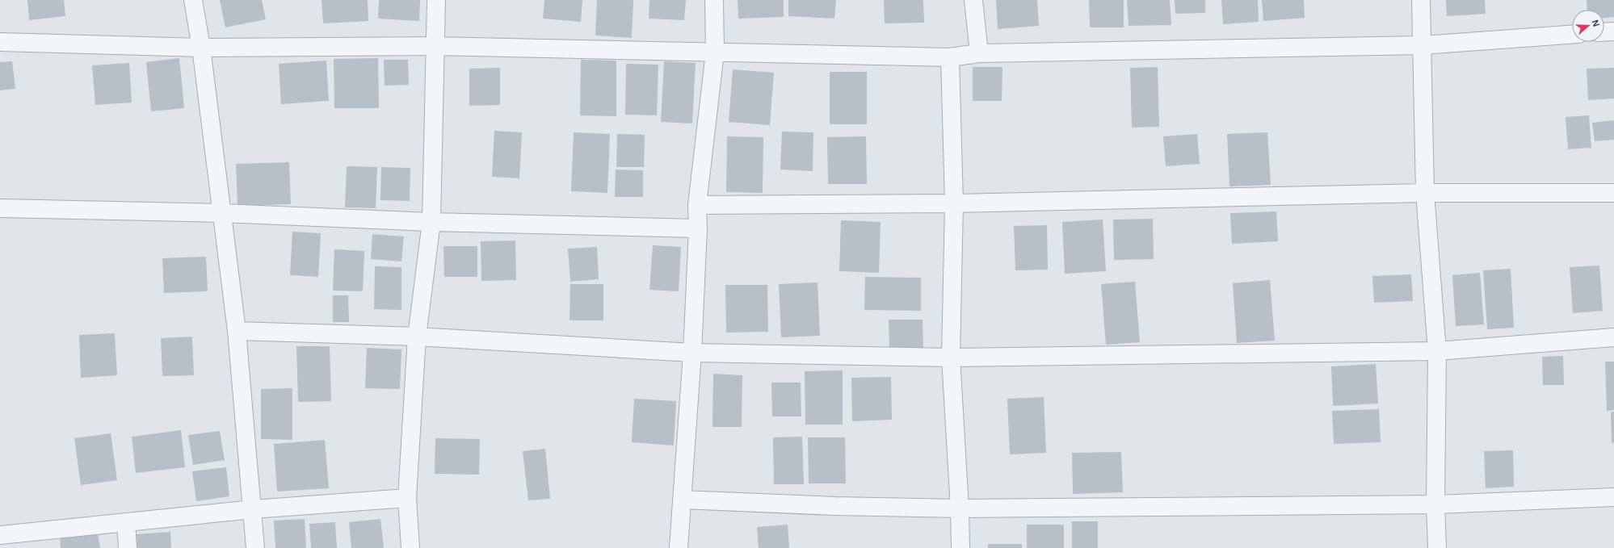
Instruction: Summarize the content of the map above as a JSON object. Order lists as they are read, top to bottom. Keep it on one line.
{"north":"right"}
